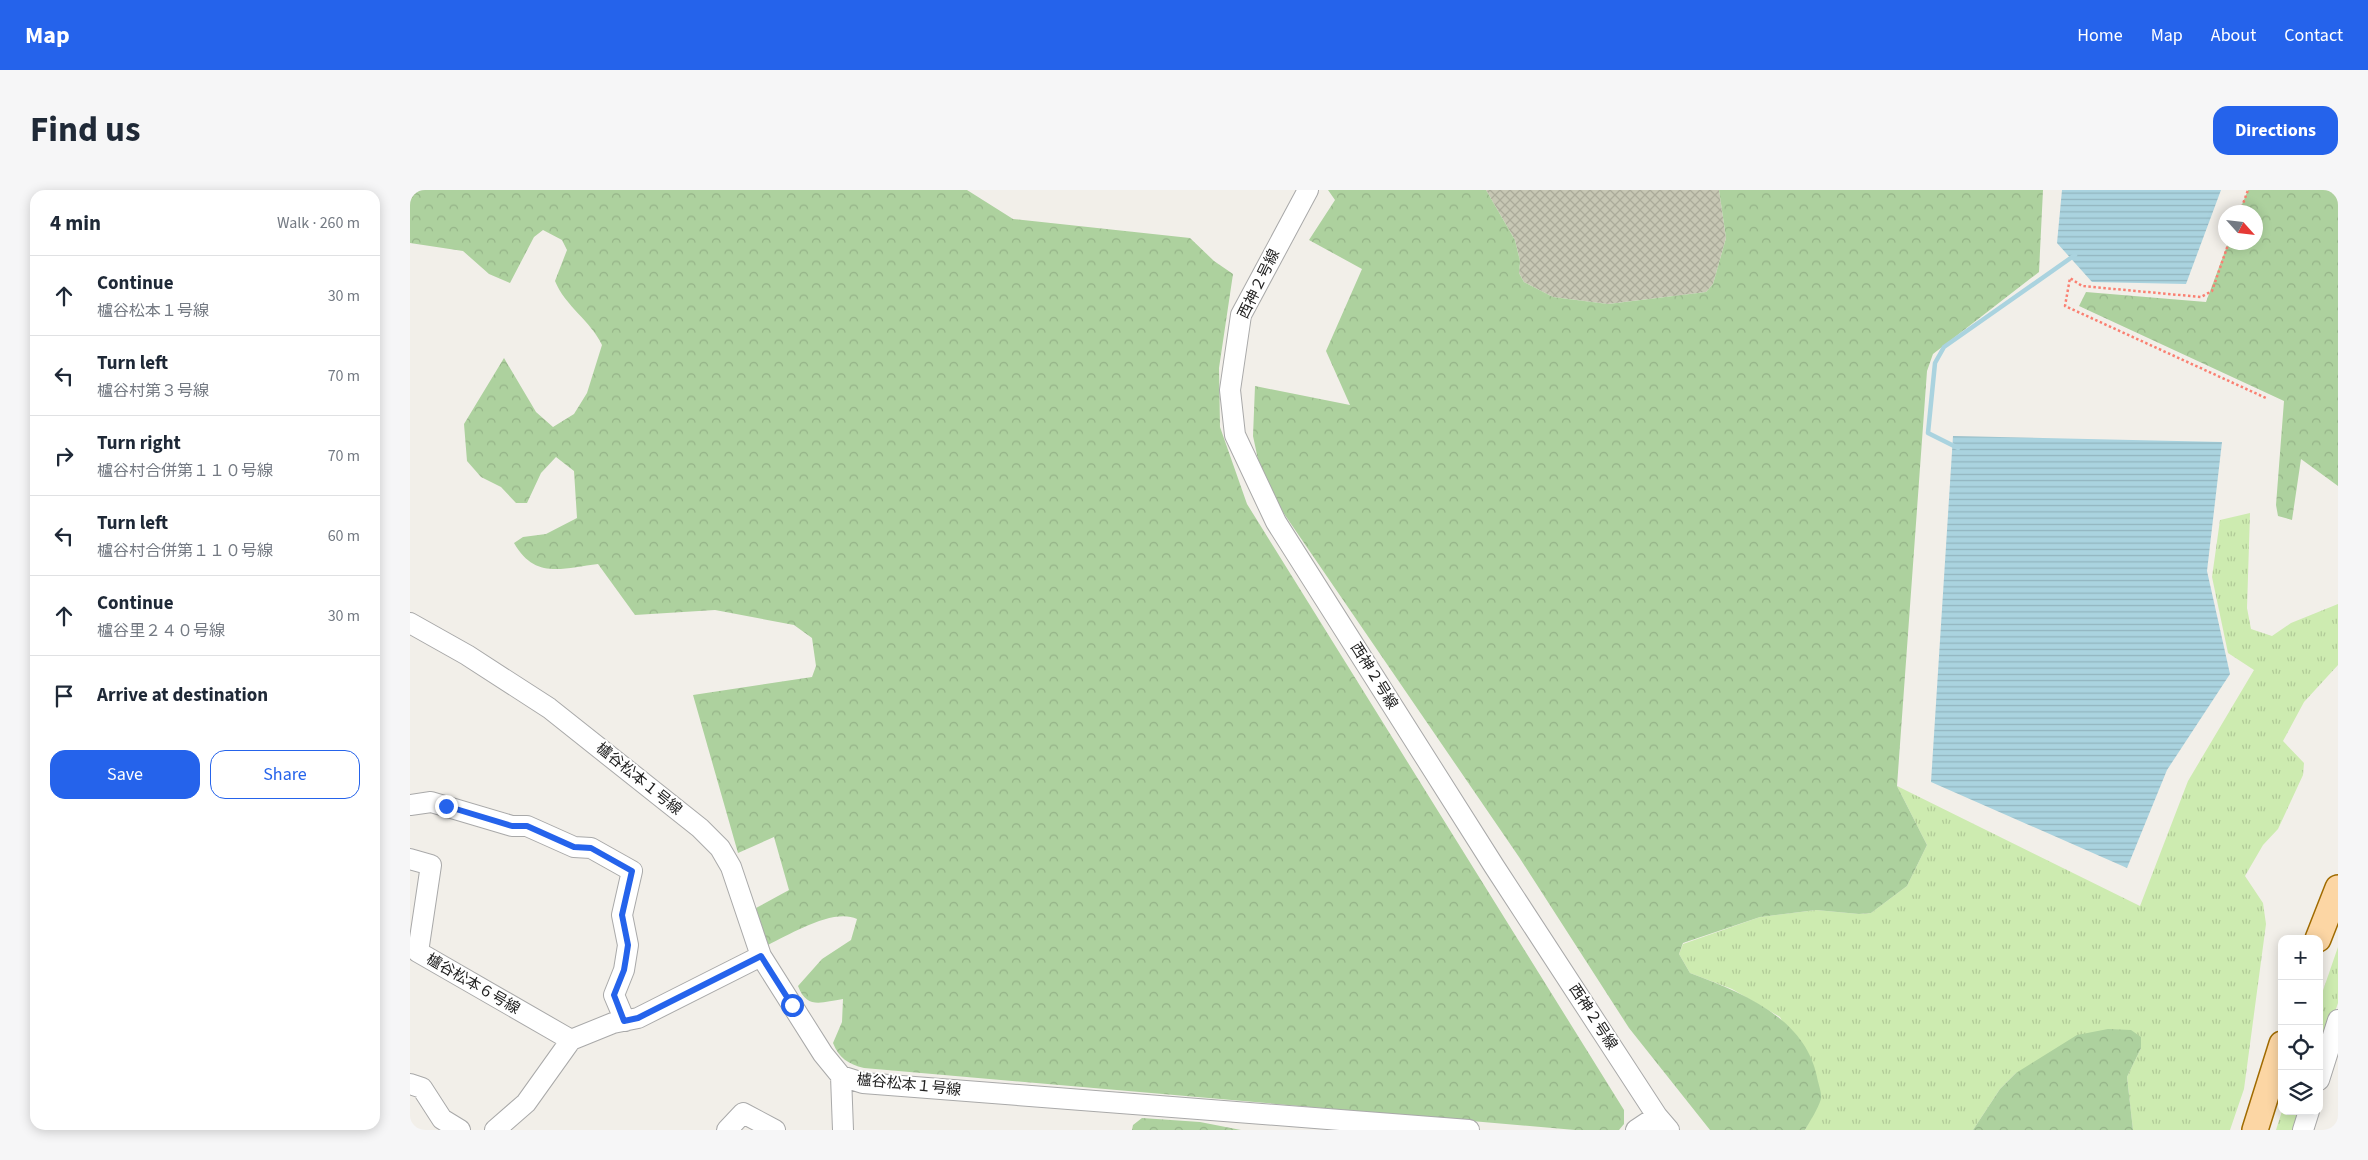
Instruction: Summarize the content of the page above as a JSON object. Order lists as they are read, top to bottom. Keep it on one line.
{"streets":{"street":["西神２号線","櫨谷松本１号線","櫨谷松本６号線"]},"north":"bottom right","page":{"header":"Map","nav":["Home","Map","About","Contact"],"title":"Find us","buttons":["Directions",["Save","Share"]],"heading":["4 min","Walk · 260 m"],"list":[["Continue","櫨谷松本１号線","30 m"],["Turn left","櫨谷村第３号線","70 m"],["Turn right","櫨谷村合併第１１０号線","70 m"],["Turn left","櫨谷村合併第１１０号線","60 m"],["Continue","櫨谷里２４０号線","30 m"],"Arrive at destination"],"map_buttons":["+","−"]}}
